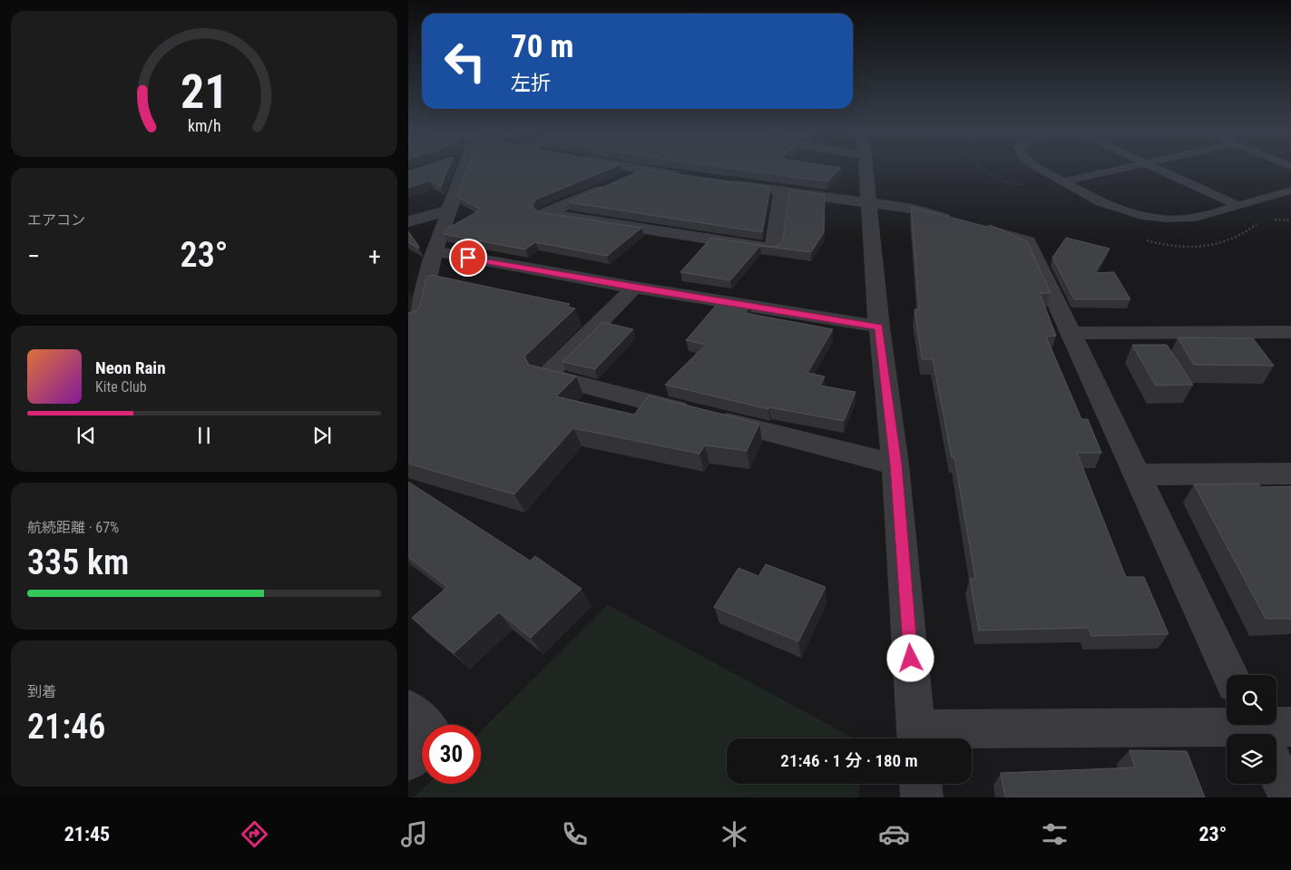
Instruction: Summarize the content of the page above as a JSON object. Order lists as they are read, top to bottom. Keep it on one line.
{"page":{"turn":["70 m","左折"],"tile":["エアコン",["航続距離 · 67%","335 km"],["到着","21:46"]],"heat":["−","23°","+"],"song":["Neon Rain","Kite Club"],"limit":"30","trip":"21:46 · 1 分 · 180 m","tabs":["21:45","23°"],"gauge":["21","km/h"]}}
